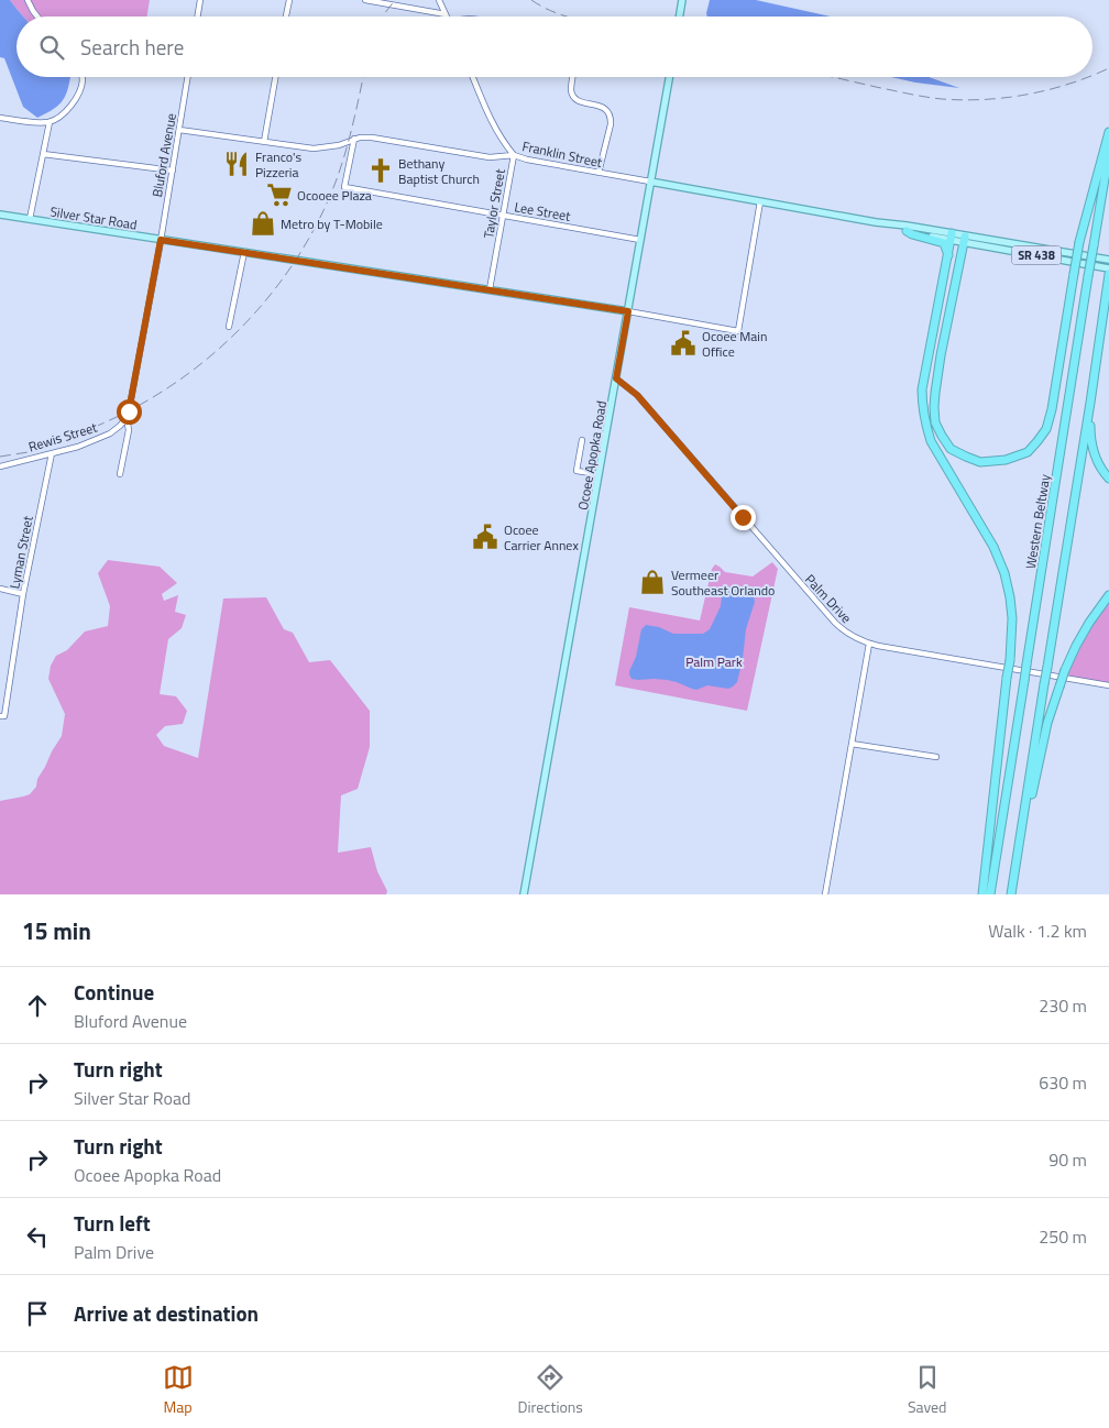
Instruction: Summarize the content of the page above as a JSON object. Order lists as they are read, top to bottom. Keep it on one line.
{"streets":{"highway":["Western Beltway"],"main road":["Franklin Street","Silver Star Road","SR 438","Ocoee Apopka Road"],"street":["Bluford Avenue","Taylor Street","Lee Street","Rewis Street","Lyman Street","Palm Drive"]},"crossings":[["Franklin Street","Bluford Avenue"],["Franklin Street","Taylor Street"],["Franklin Street","Lee Street"],["Franklin Street","Silver Star Road"],["Franklin Street","Ocoee Apopka Road"],["Bluford Avenue","Silver Star Road"],["Bluford Avenue","Rewis Street"],["Taylor Street","Lee Street"],["Taylor Street","Silver Star Road"],["Lee Street","Ocoee Apopka Road"],["Silver Star Road","Ocoee Apopka Road"],["Rewis Street","Lyman Street"],["Ocoee Apopka Road","Palm Drive"]],"parks":["Palm Park"],"places":{"restaurant":["Franco's Pizzeria"],"church":["Bethany Baptist Church"],"supermarket":["Ocooee Plaza"],"shop":["Metro by T-Mobile","Vermeer Southeast Orlando"],"public building":["Ocoee Main Office","Ocoee Carrier Annex"]},"page":{"search":"Search here","heading":["15 min","Walk · 1.2 km"],"list":[["Continue","Bluford Avenue","230 m"],["Turn right","Silver Star Road","630 m"],["Turn right","Ocoee Apopka Road","90 m"],["Turn left","Palm Drive","250 m"],"Arrive at destination"],"nav":["Map","Directions","Saved"]}}
